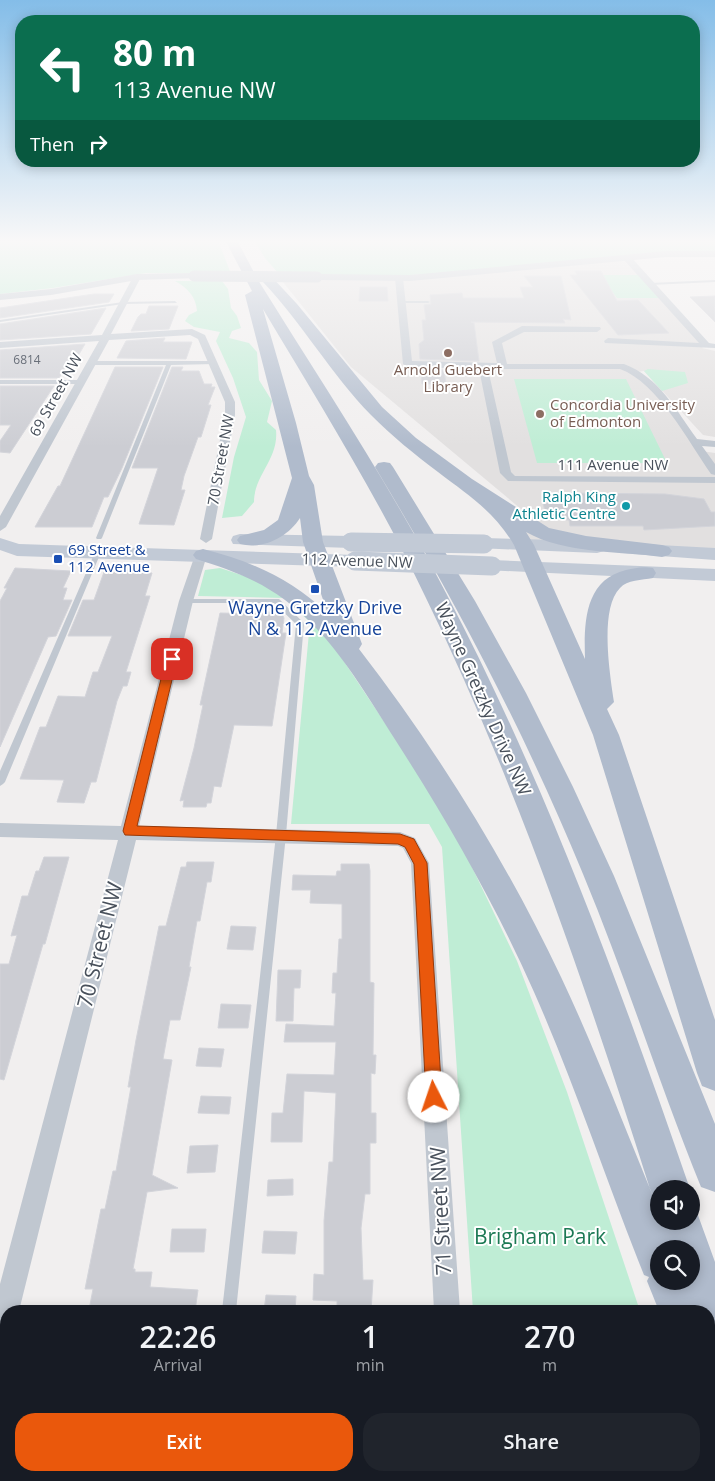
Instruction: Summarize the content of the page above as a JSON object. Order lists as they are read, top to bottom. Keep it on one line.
{"streets":{"main road":["112 Avenue NW","Wayne Gretzky Drive NW"],"street":["69 Street NW","70 Street NW","111 Avenue NW","71 Street NW"]},"crossings":[["69 Street NW","70 Street NW"],["70 Street NW","112 Avenue NW"]],"parks":["Brigham Park"],"places":{"other":["Arnold Guebert Library","Concordia University of Edmonton","Ralph King Athletic Centre"],"transit":["69 Street & 112 Avenue","Wayne Gretzky Drive N & 112 Avenue"]},"house_numbers":["6814"],"page":{"turn":["80 m","113 Avenue NW"],"then":"Then","eta":["22:26","Arrival","1","min","270","m"],"buttons":["Exit","Share"]}}
